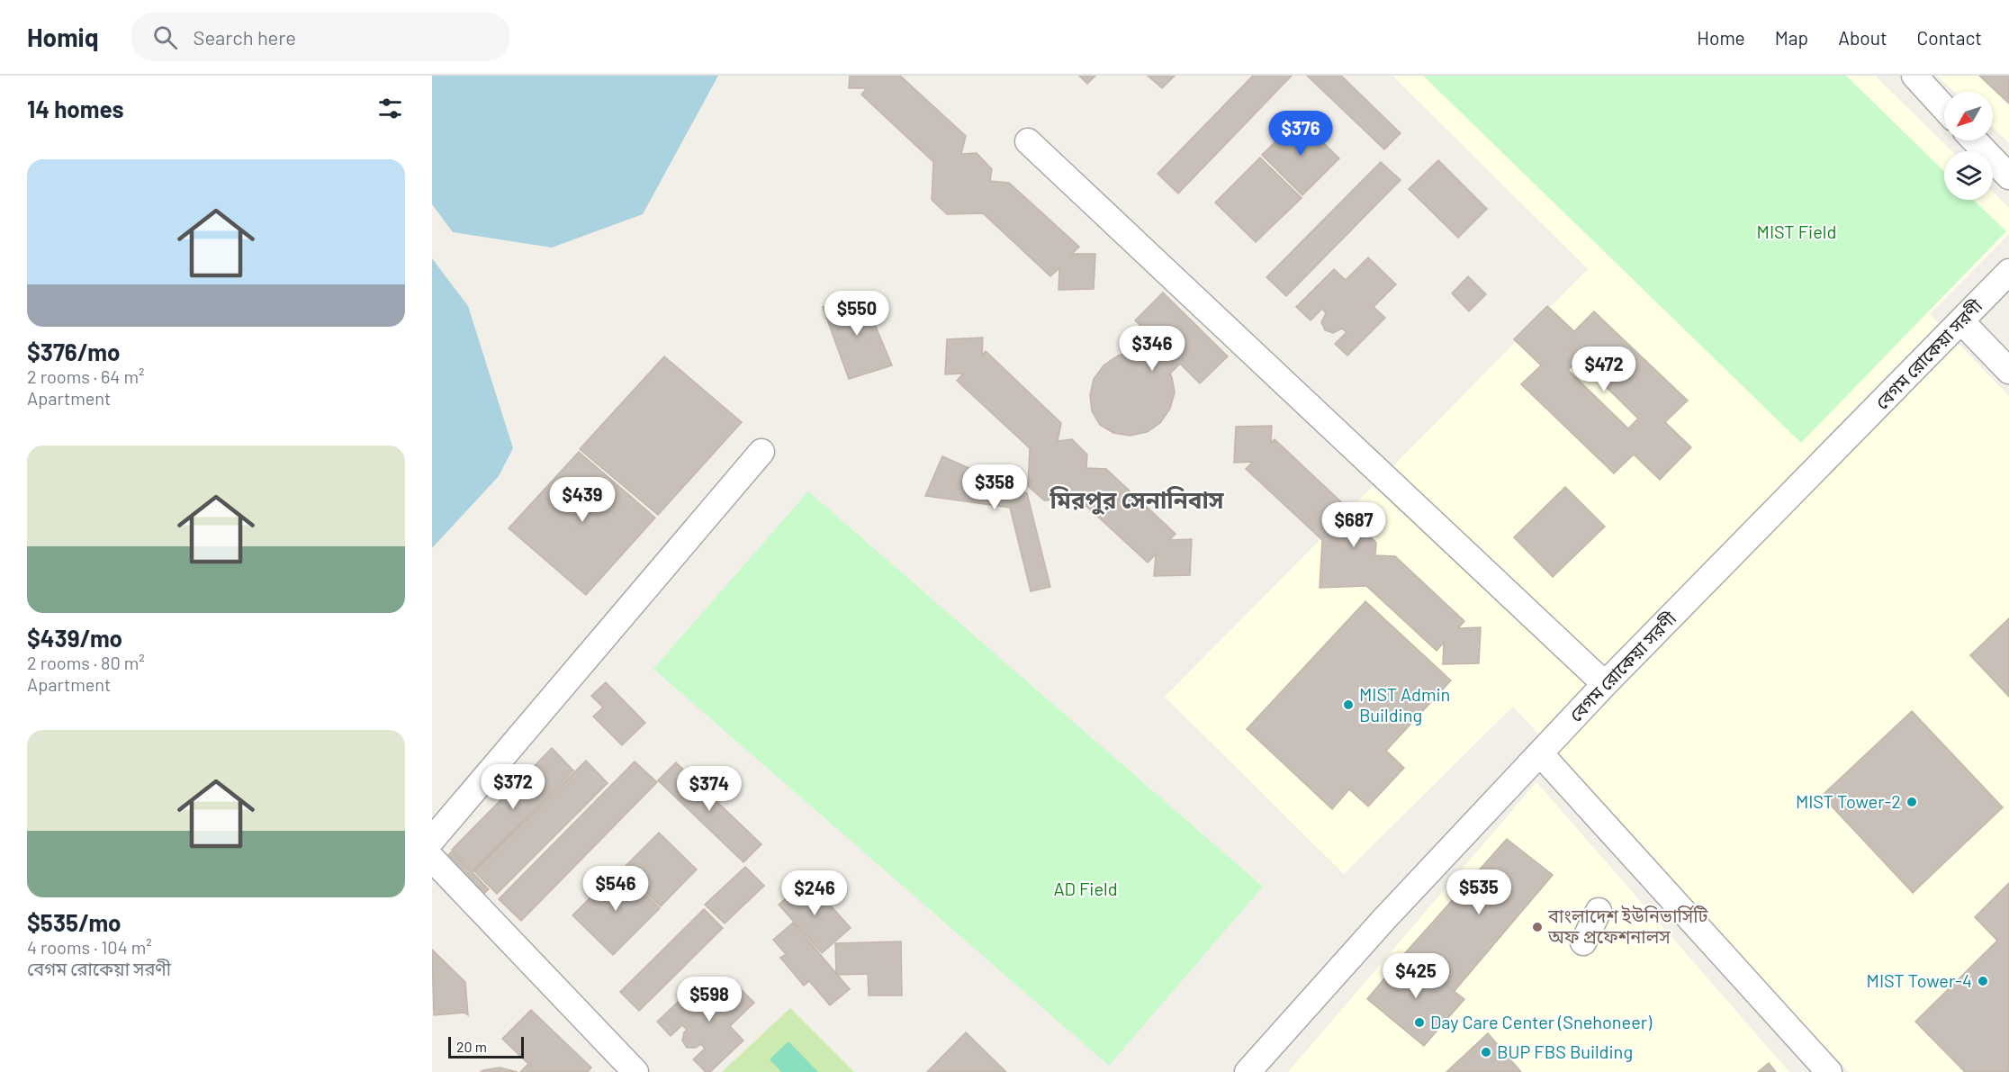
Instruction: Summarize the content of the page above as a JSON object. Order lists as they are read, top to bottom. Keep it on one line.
{"streets":{"street":["বেগম রোকেয়া সরণী"]},"districts":["মিরপুর সেনানিবাস"],"parks":["MIST Field","AD Field"],"places":["MIST Admin Building","MIST Tower-2","বাংলাদেশ ইউনিভার্সিটি অফ প্রফেশনালস","MIST Tower-4","Day Care Center (Snehoneer)","BUP FBS Building"],"scale_bar":"20 m","north":"bottom left","page":{"header":"Homiq","search":"Search here","nav":["Home","Map","About","Contact"],"heading":"14 homes","price":["$376","$550","$346","$472","$358","$439","$687","$372","$374","$546","$535","$246","$425","$598"],"list":[{"name":"$376/mo","note":"2 rooms · 64 m² · Apartment"},{"name":"$439/mo","note":"2 rooms · 80 m² · Apartment"},{"name":"$535/mo","note":"4 rooms · 104 m² · বেগম রোকেয়া সরণী"}],"scale":"20 m"}}
